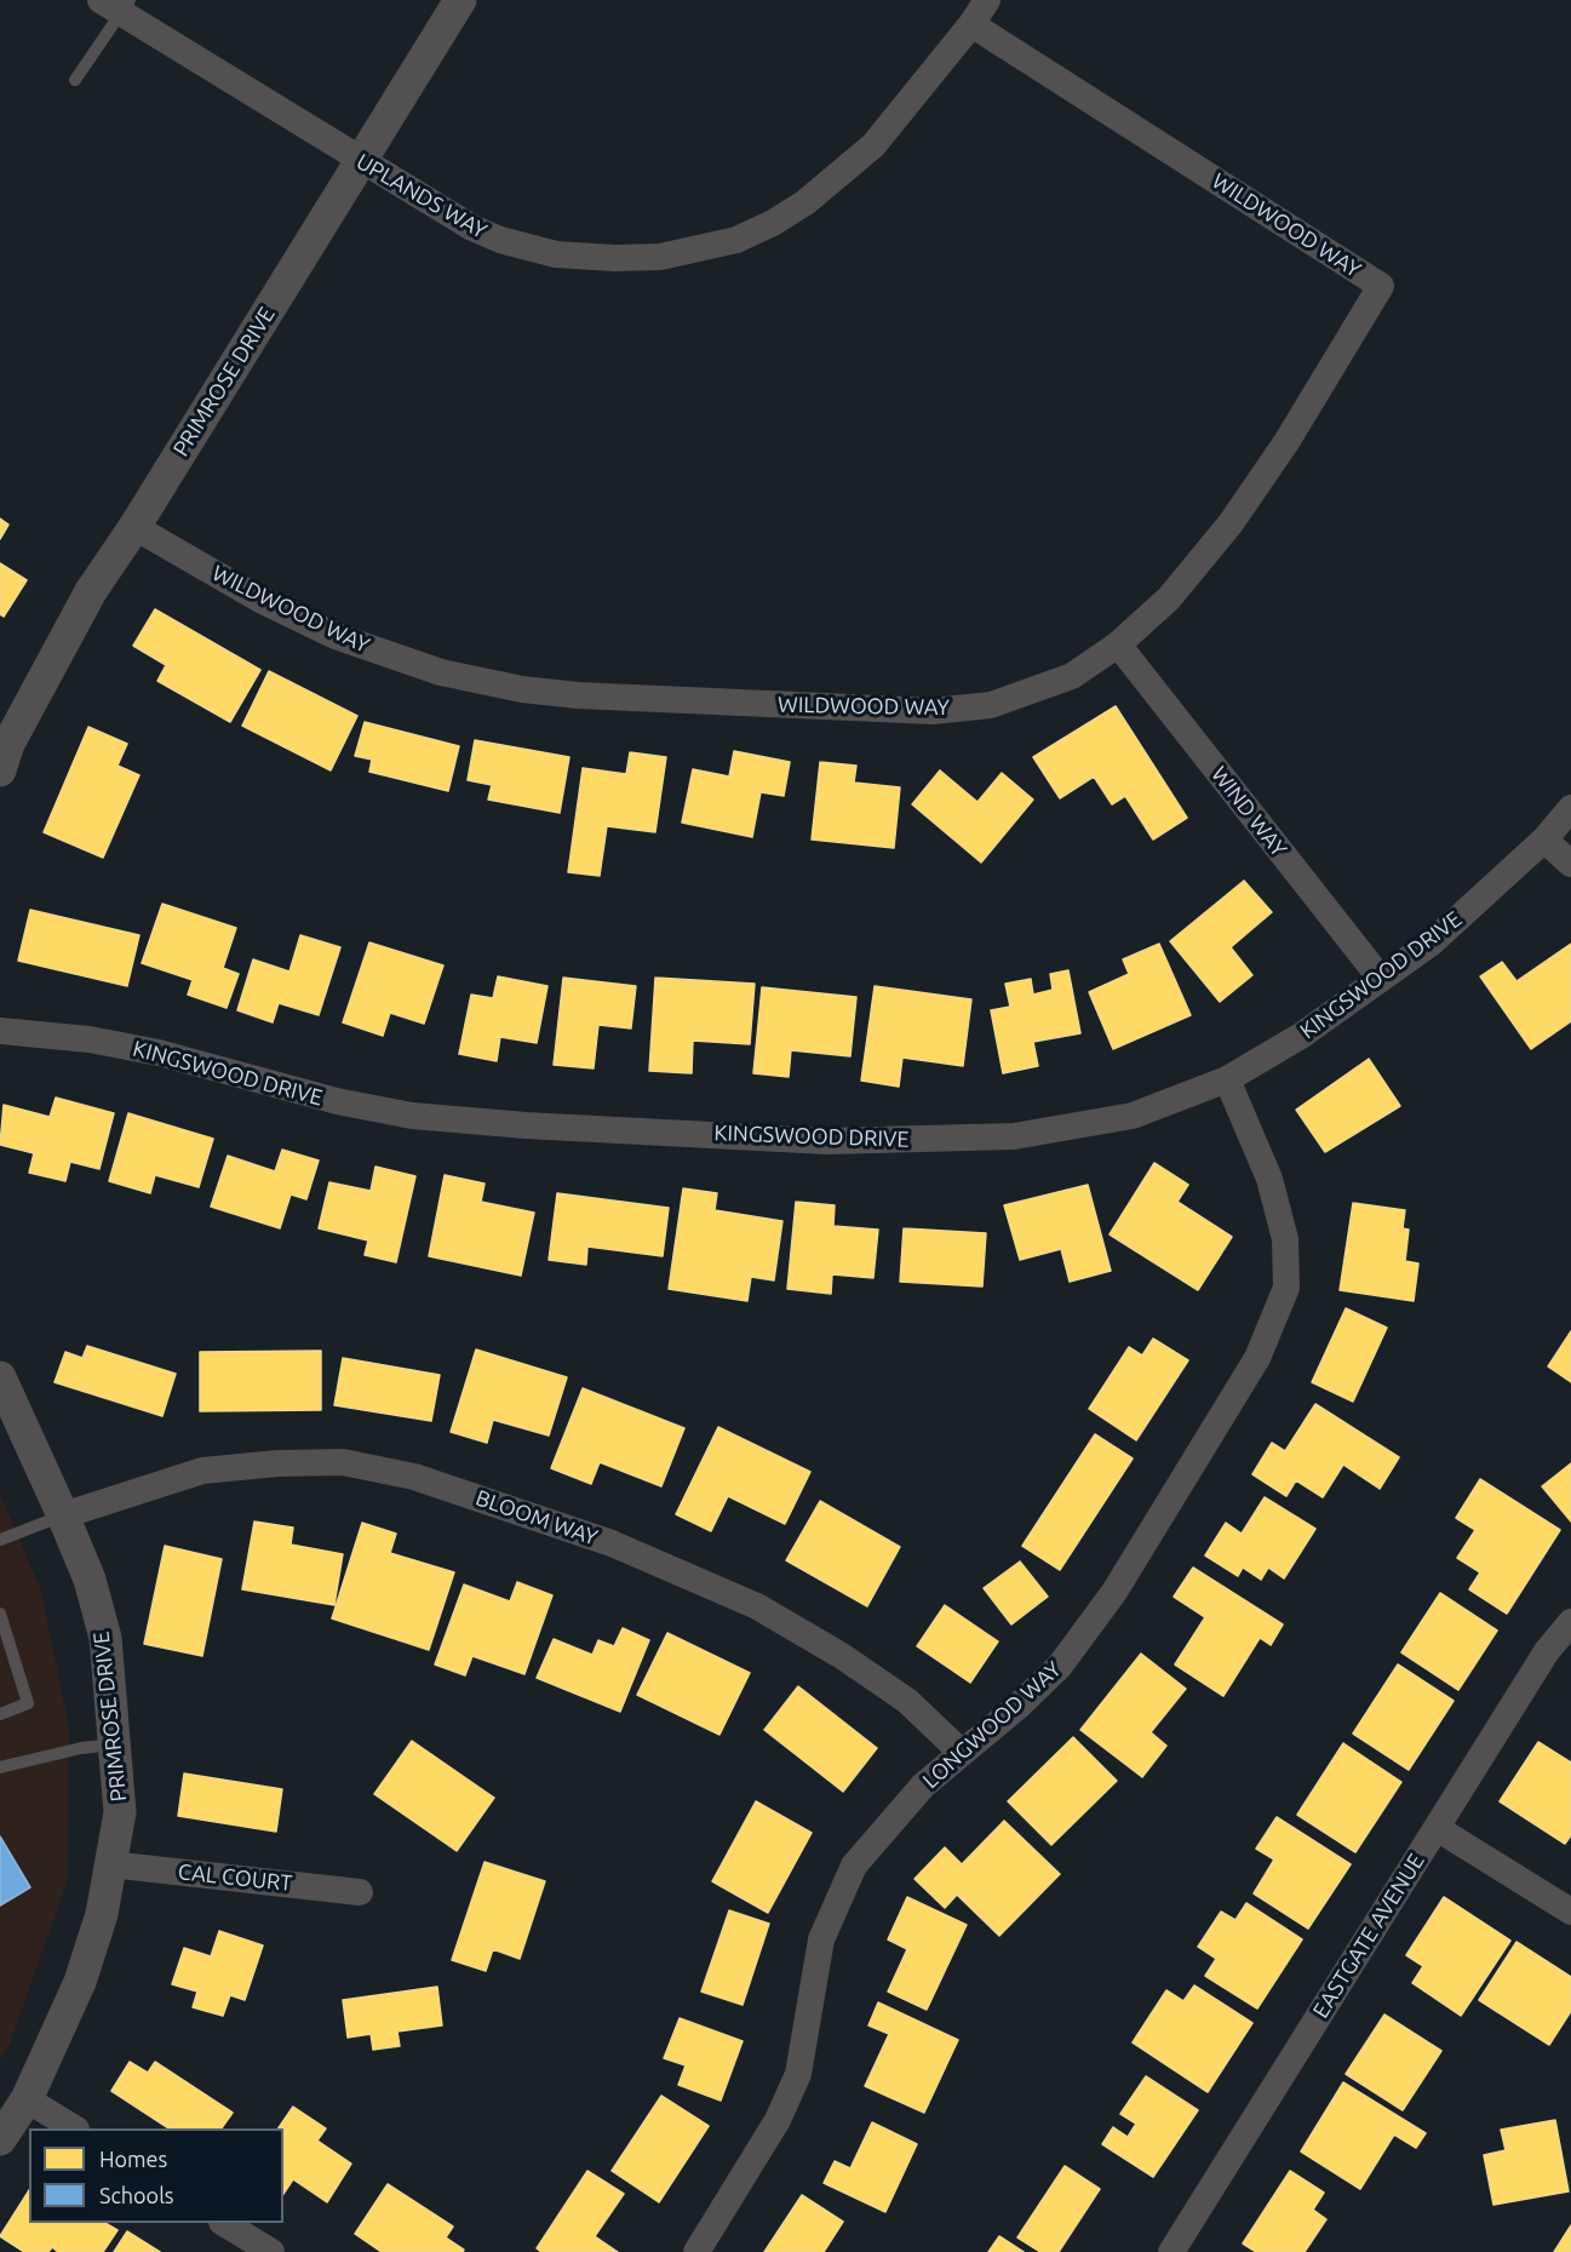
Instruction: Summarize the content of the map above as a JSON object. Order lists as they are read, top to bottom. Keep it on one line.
{"streets":{"street":["UPLANDS WAY","WILDWOOD WAY","PRIMROSE DRIVE","WIND WAY","KINGSWOOD DRIVE","BLOOM WAY","LONGWOOD WAY","CAL COURT","EASTGATE AVENUE"]},"crossings":[["UPLANDS WAY","WILDWOOD WAY"],["UPLANDS WAY","PRIMROSE DRIVE"],["WILDWOOD WAY","PRIMROSE DRIVE"],["WILDWOOD WAY","WIND WAY"],["PRIMROSE DRIVE","BLOOM WAY"],["PRIMROSE DRIVE","CAL COURT"],["WIND WAY","KINGSWOOD DRIVE"],["KINGSWOOD DRIVE","LONGWOOD WAY"],["BLOOM WAY","LONGWOOD WAY"]],"legend":["Homes","Schools"]}
